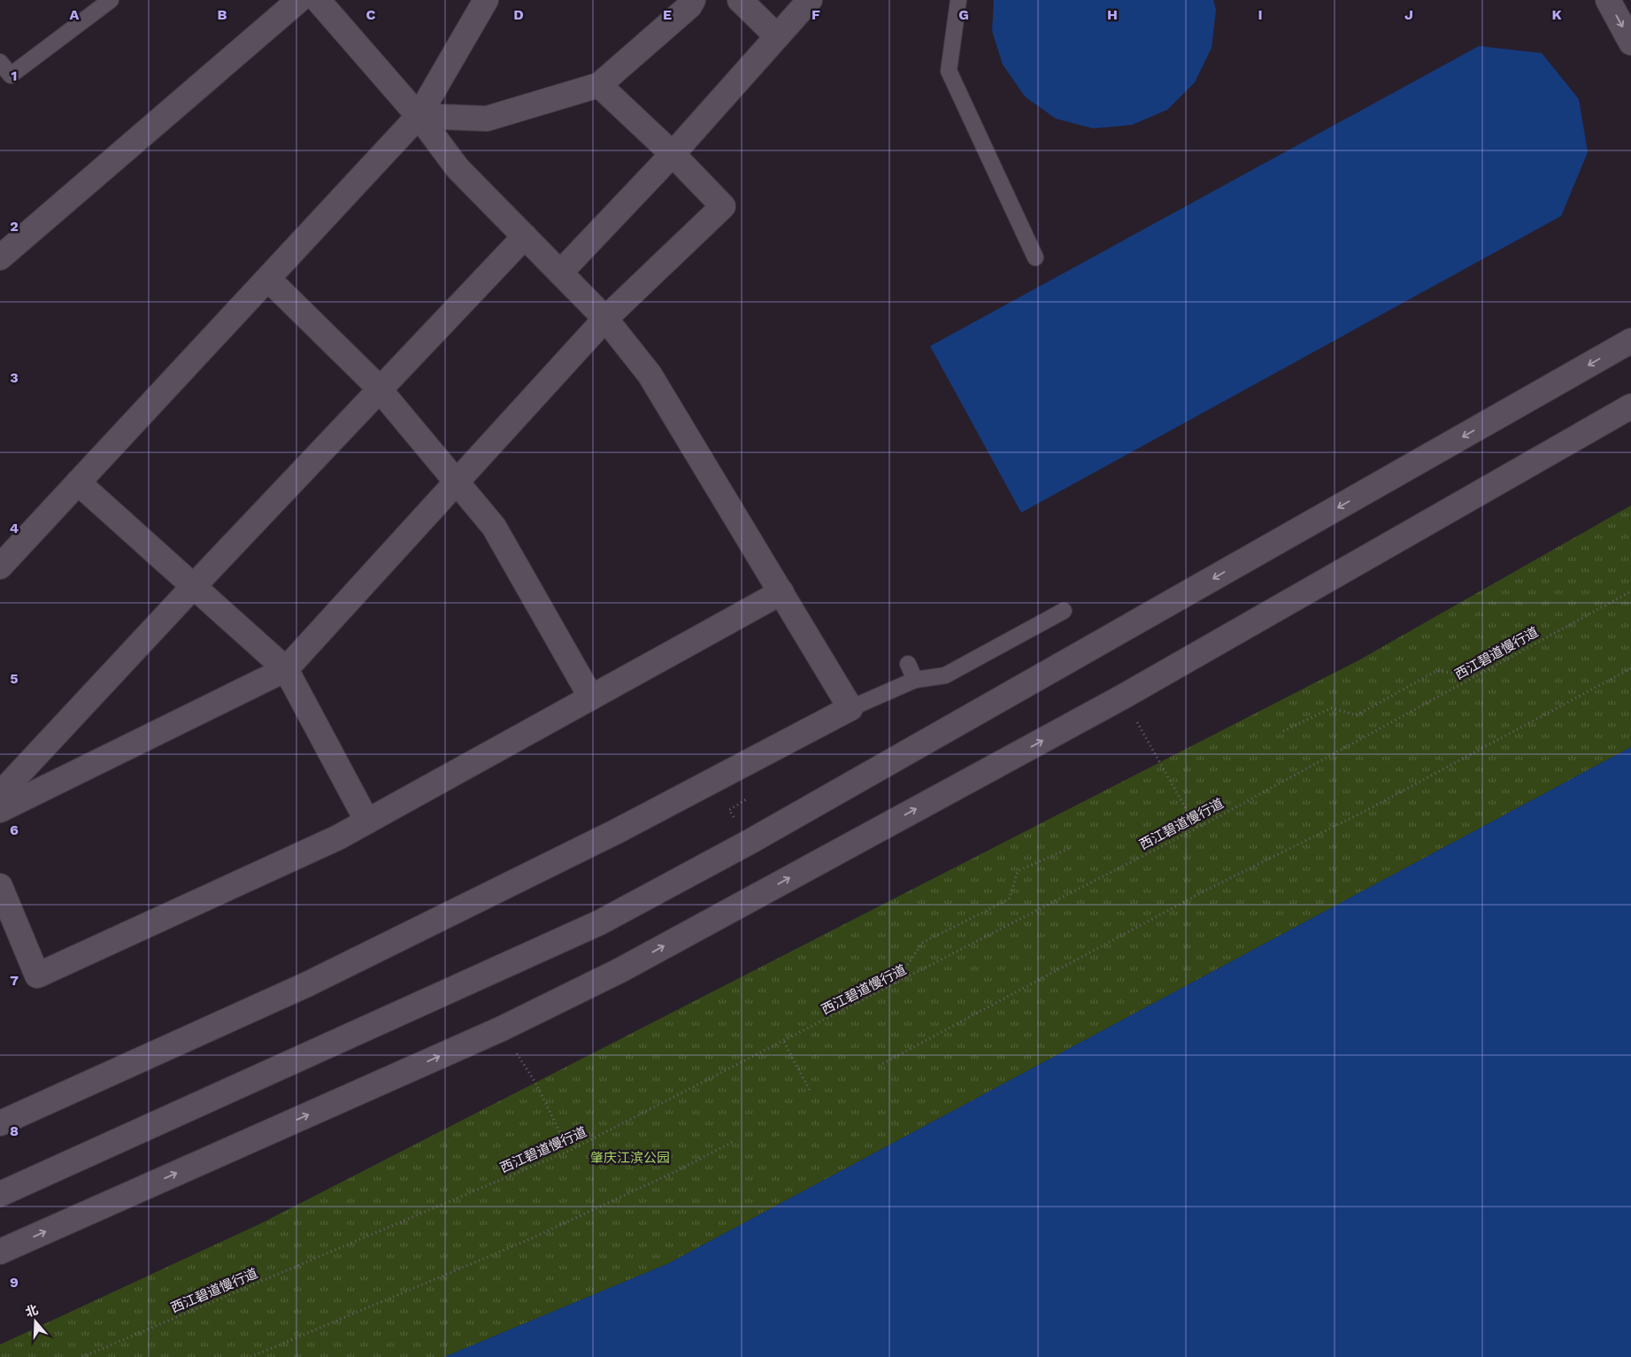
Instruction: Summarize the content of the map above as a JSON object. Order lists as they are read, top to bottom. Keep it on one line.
{"streets":{"path":["西江碧道慢行道"]},"parks":["肇庆江滨公园"],"north":"top","grid":{"columns":["A","B","C","D","E","F","G","H","I","J","K"],"rows":["1","2","3","4","5","6","7","8","9"]}}
